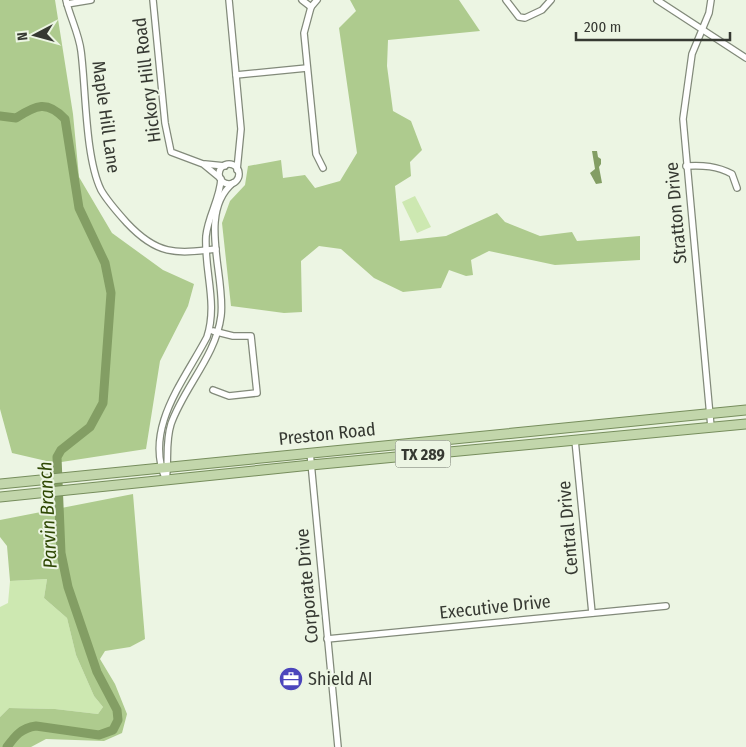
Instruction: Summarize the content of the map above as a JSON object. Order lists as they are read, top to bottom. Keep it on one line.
{"streets":{"main road":["Preston Road","TX 289"],"street":["Hickory Hill Road","Maple Hill Lane","Stratton Drive","Central Drive","Corporate Drive","Executive Drive"]},"crossings":[["Stratton Drive","Preston Road"],["Preston Road","Central Drive"],["Preston Road","Corporate Drive"],["Central Drive","Executive Drive"],["Corporate Drive","Executive Drive"]],"water":["Parvin Branch"],"places":{"office":["Shield AI"]},"scale_bar":"200 m","north":"left"}
